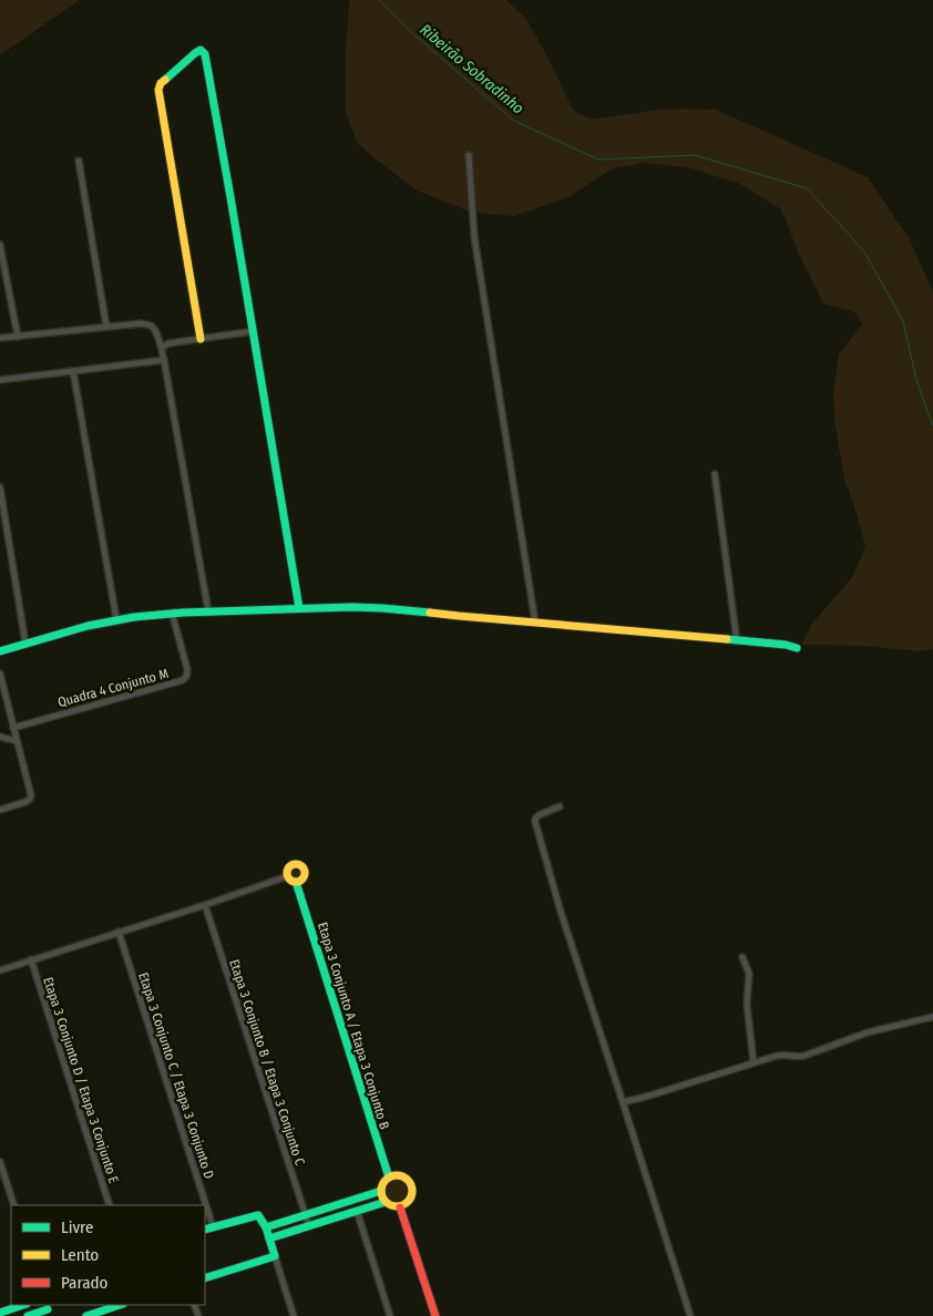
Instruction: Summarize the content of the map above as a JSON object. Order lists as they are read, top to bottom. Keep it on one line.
{"streets":{"street":["Quadra 4 Conjunto M","Etapa 3 Conjunto A / Etapa 3 Conjunto B","Etapa 3 Conjunto B / Etapa 3 Conjunto C","Etapa 3 Conjunto C / Etapa 3 Conjunto D","Etapa 3 Conjunto D / Etapa 3 Conjunto E"]},"water":["Ribeirão Sobradinho"],"legend":["Livre","Lento","Parado"]}
